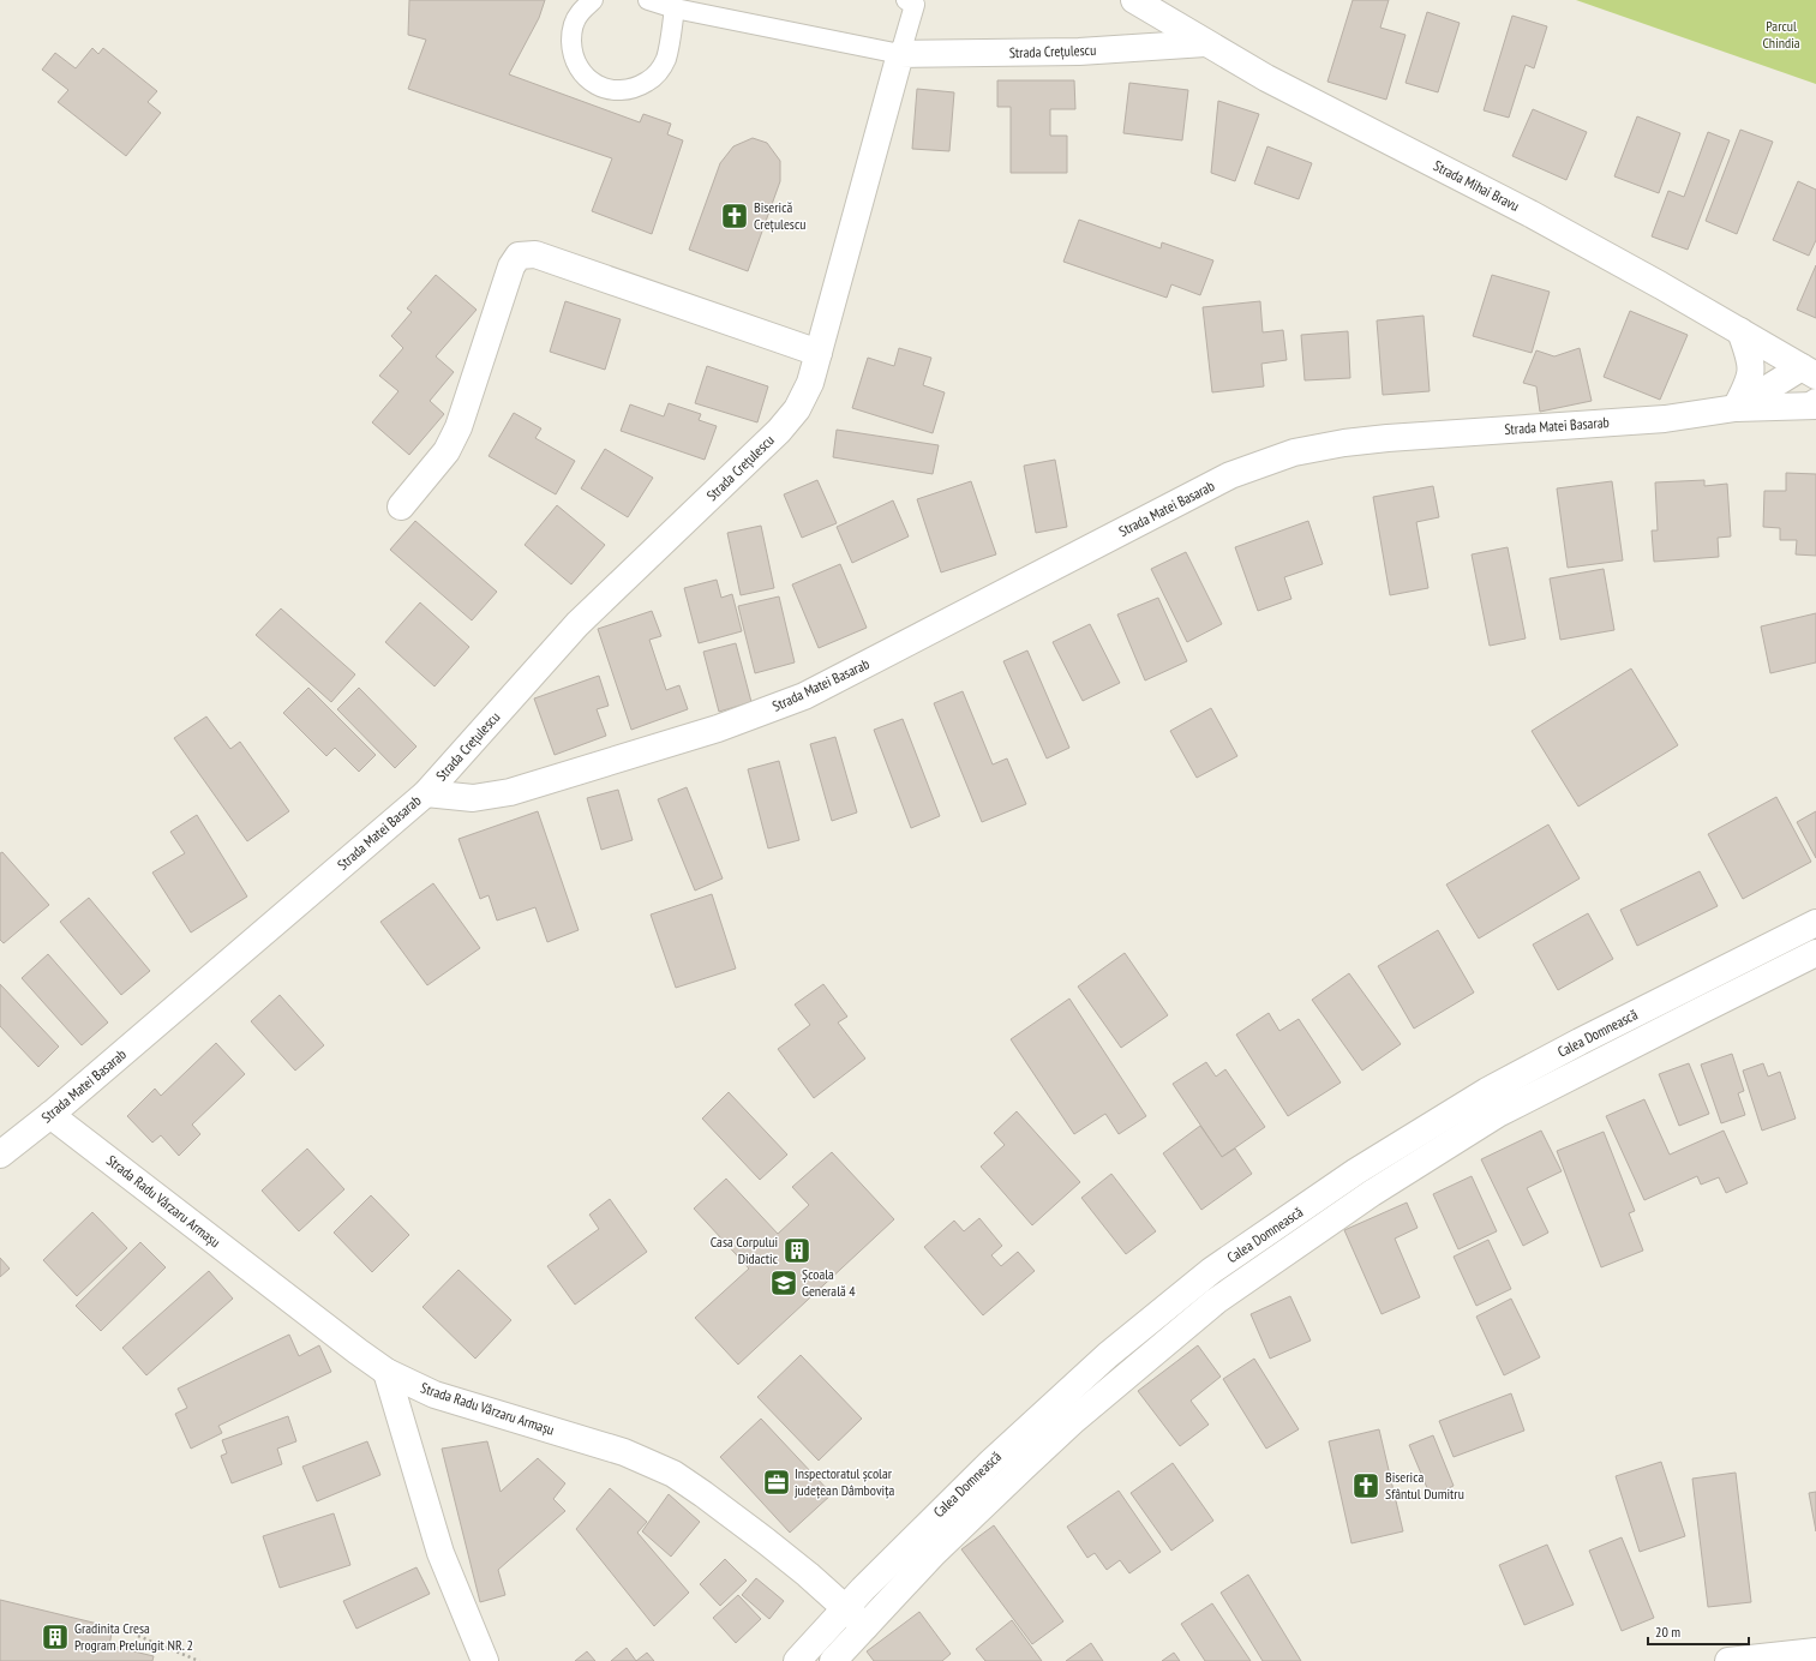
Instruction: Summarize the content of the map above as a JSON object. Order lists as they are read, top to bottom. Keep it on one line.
{"streets":{"street":["Strada Crețulescu","Strada Mihai Bravu","Strada Matei Basarab","Calea Domnească","Strada Radu Vârzaru Armașu"]},"crossings":[["Strada Crețulescu","Strada Mihai Bravu"],["Strada Crețulescu","Strada Matei Basarab"],["Strada Mihai Bravu","Strada Matei Basarab"],["Strada Matei Basarab","Strada Radu Vârzaru Armașu"],["Calea Domnească","Strada Radu Vârzaru Armașu"]],"parks":["Parcul Chindia"],"places":{"church":["Biserică Crețulescu","Biserica Sfântul Dumitru"],"building":["Casa Corpului Didactic","Gradinita Cresa Program Prelungit NR. 2"],"school or university":["Școala Generală 4"],"office":["Inspectoratul școlar județean Dâmbovița"]},"scale_bar":"20 m"}
